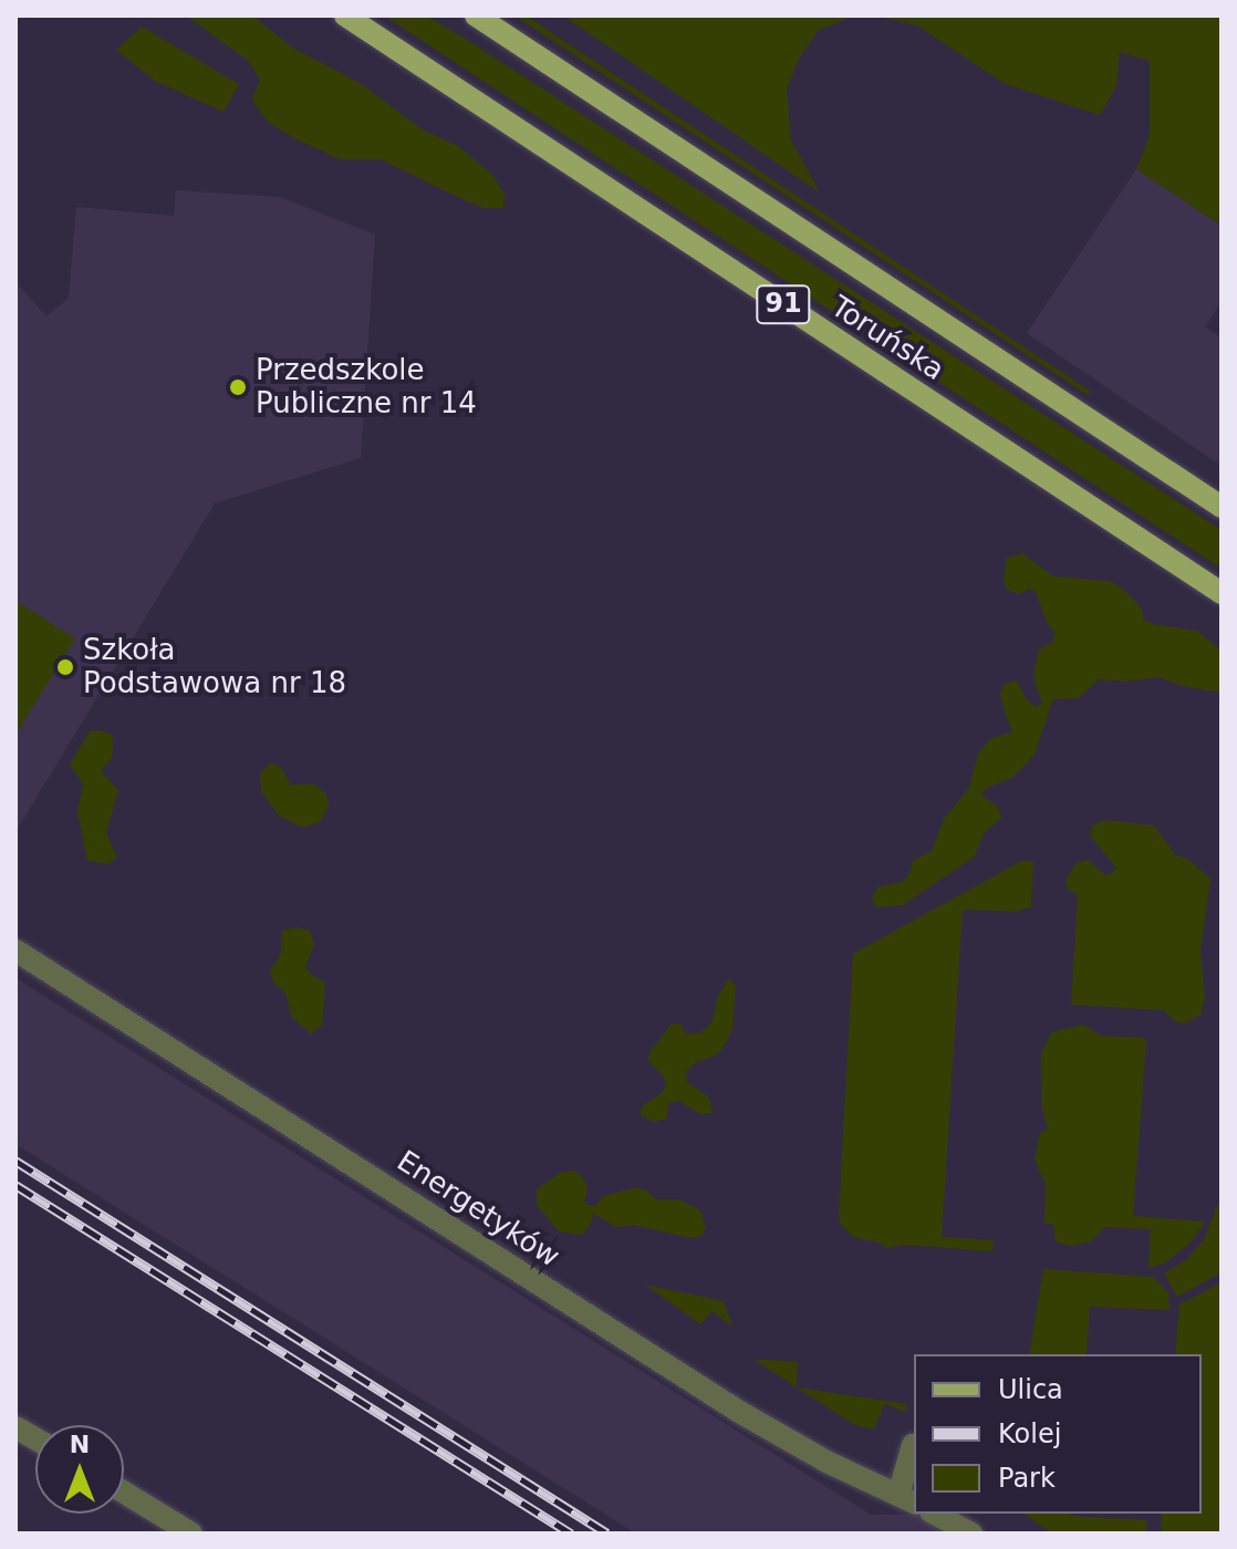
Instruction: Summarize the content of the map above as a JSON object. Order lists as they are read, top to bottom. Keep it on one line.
{"streets":{"main road":["91","Toruńska"],"street":["Energetyków"]},"places":["Przedszkole Publiczne nr 14","Szkoła Podstawowa nr 18"],"legend":["Ulica","Kolej","Park"],"north":"top"}
